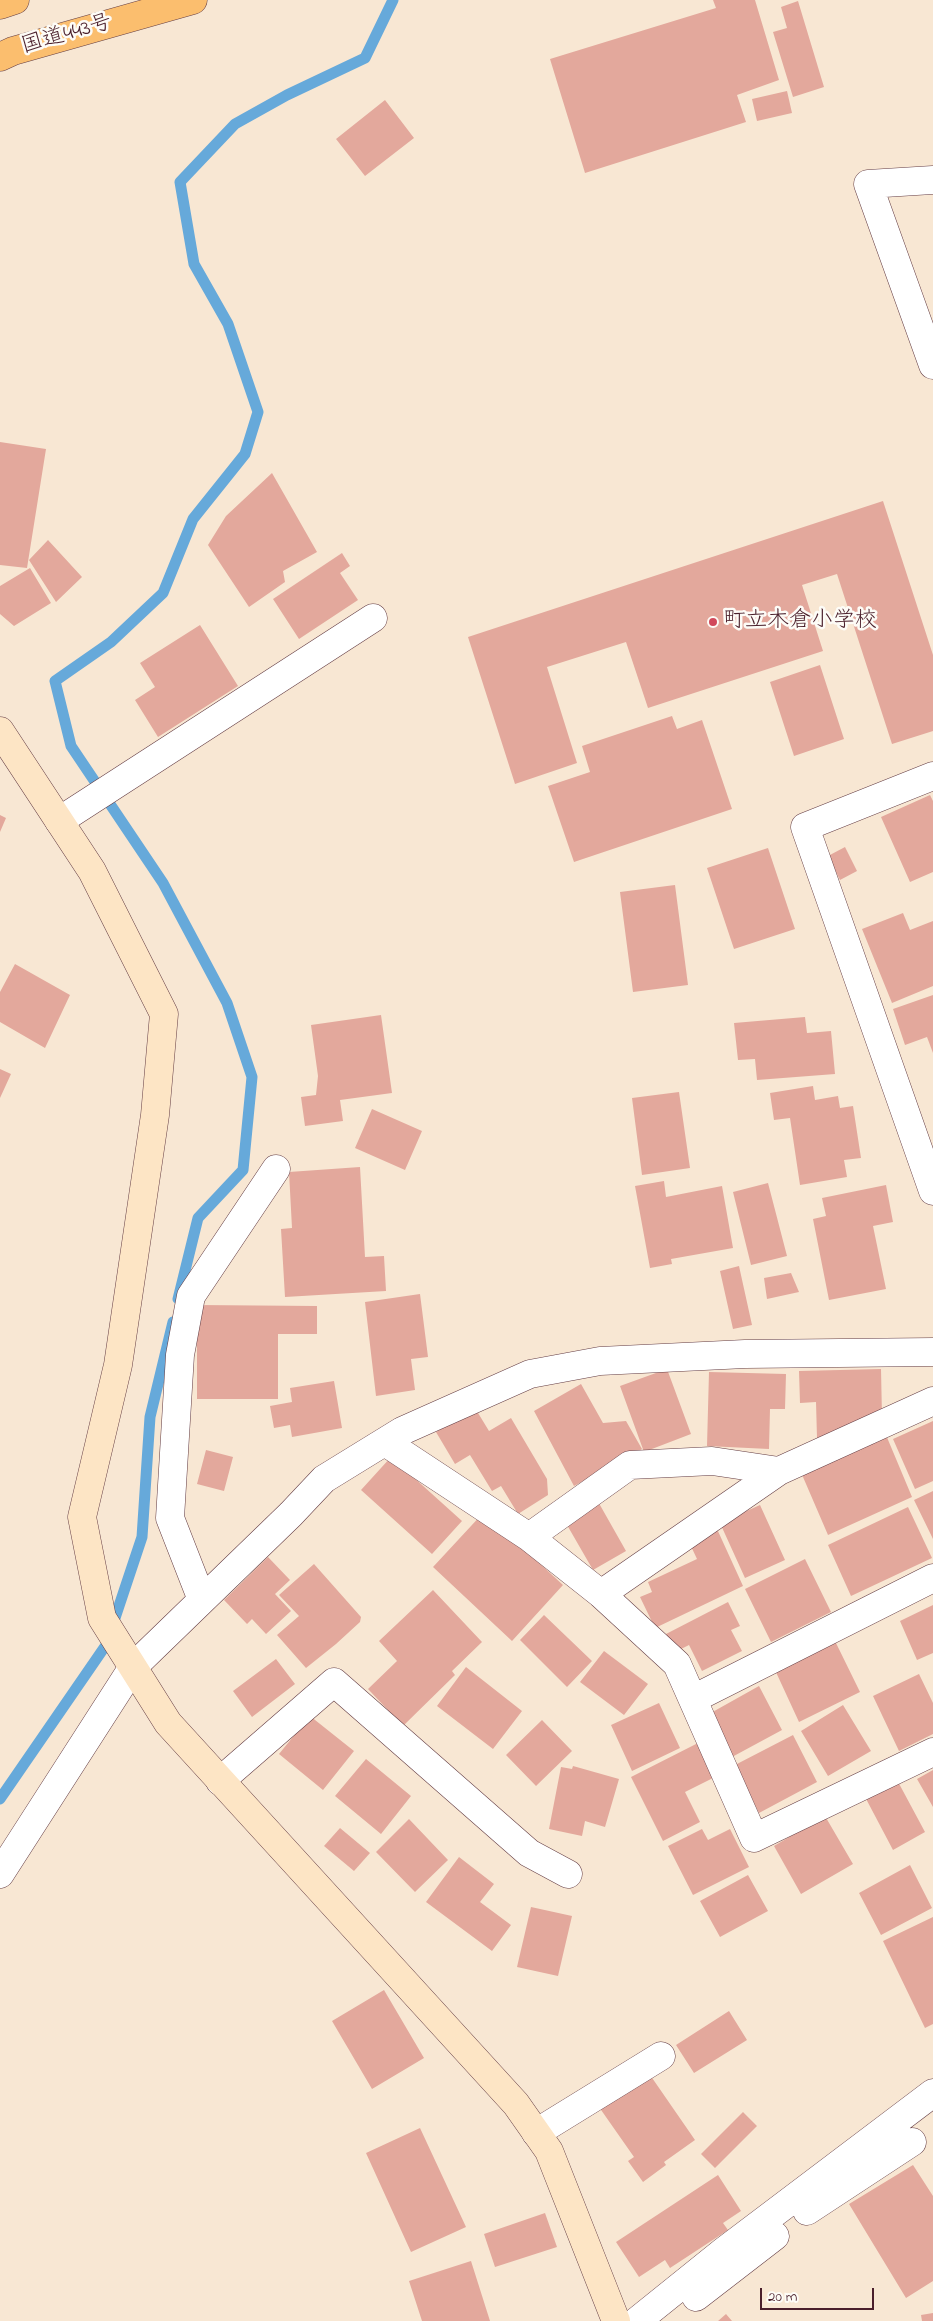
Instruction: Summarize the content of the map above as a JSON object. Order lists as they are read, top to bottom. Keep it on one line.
{"streets":{"highway":["国道443号"]},"places":["町立木倉小学校"],"scale_bar":"20 m"}
